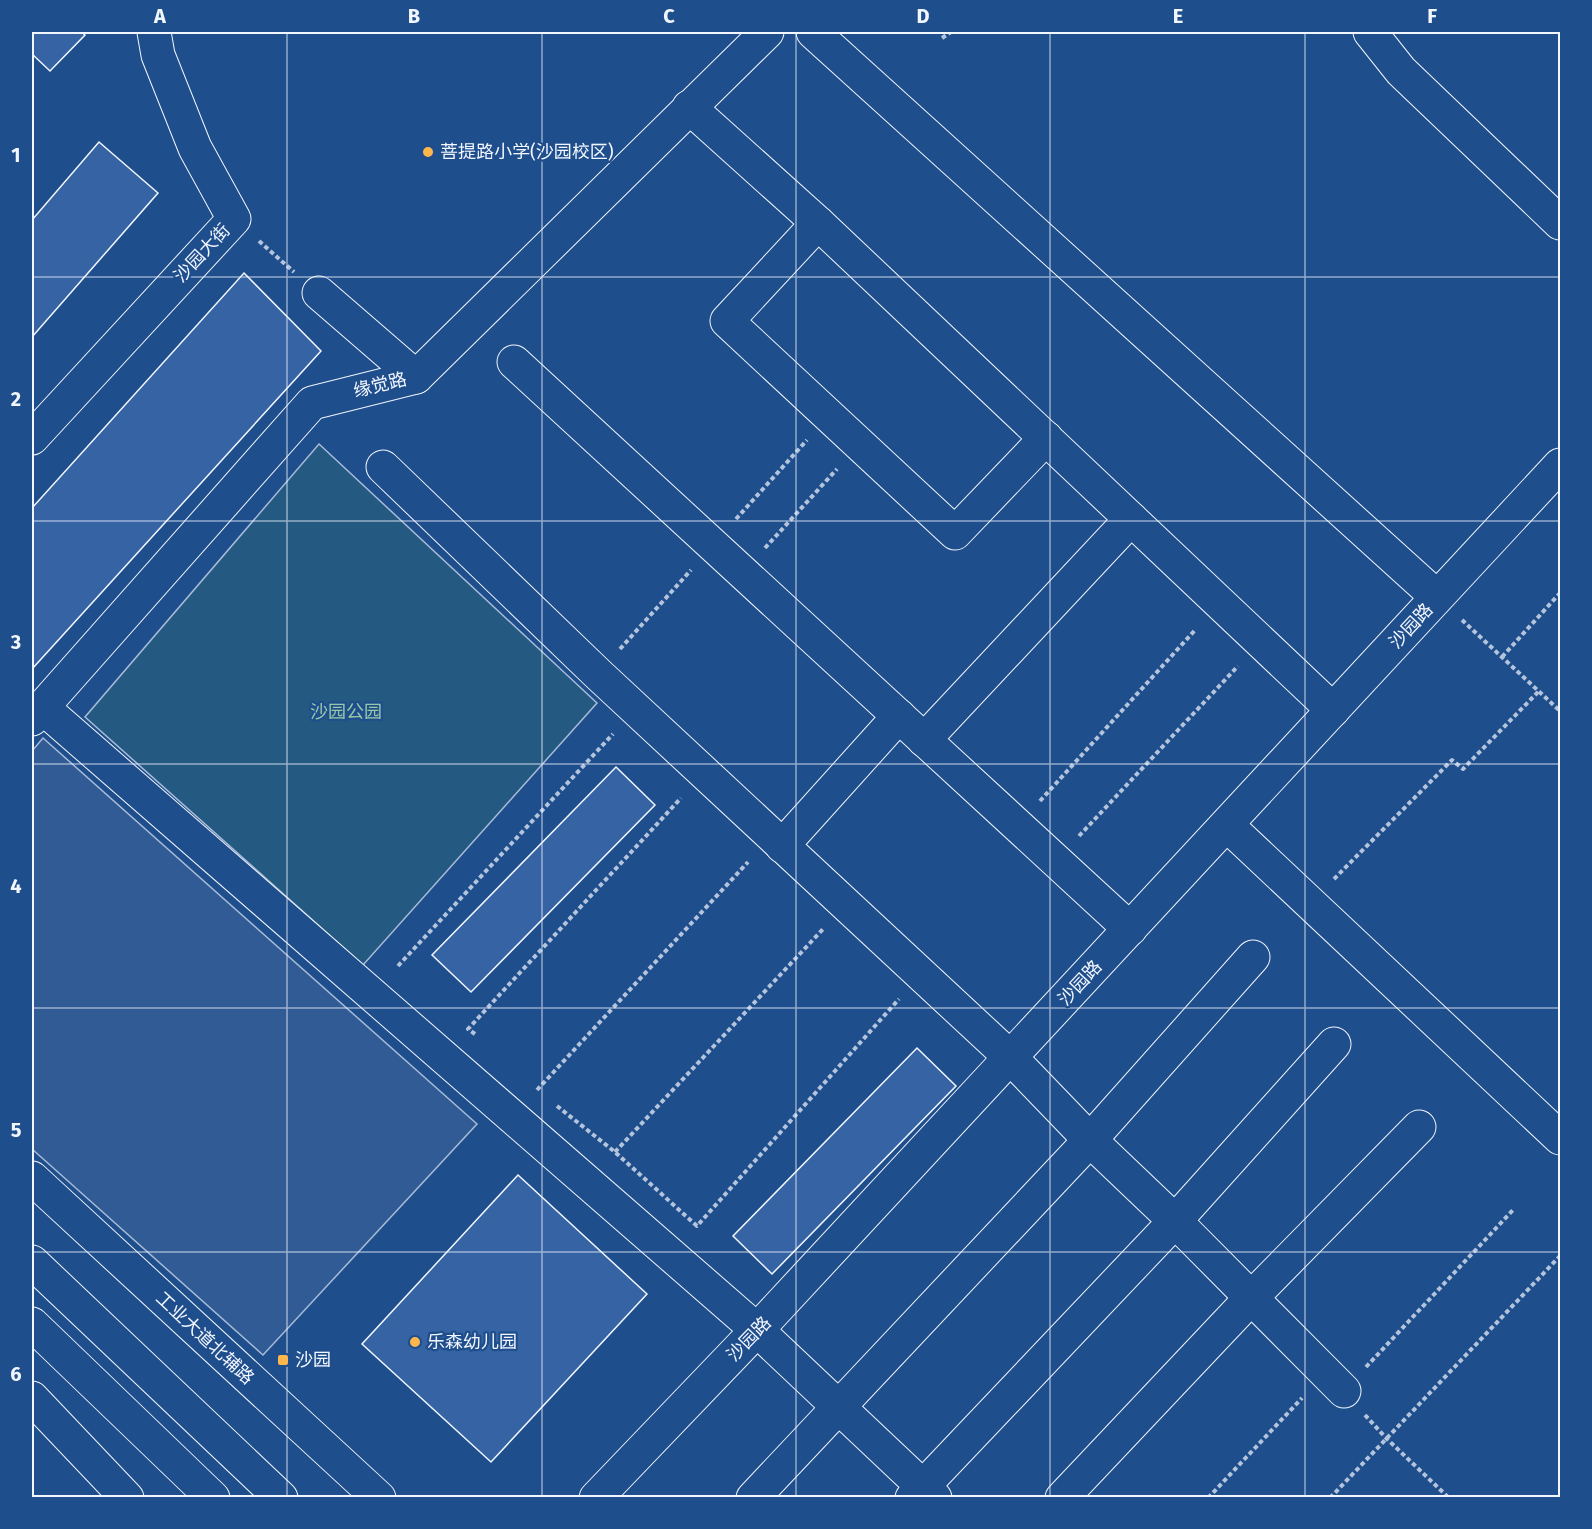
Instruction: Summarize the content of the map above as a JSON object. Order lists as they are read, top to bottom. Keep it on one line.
{"streets":{"street":["沙园大街","缘觉路","沙园路","工业大道北辅路"]},"parks":["沙园公园"],"places":{"other":["菩提路小学(沙园校区)","乐森幼儿园"],"transit":["沙园"]},"grid":{"columns":["A","B","C","D","E","F"],"rows":["1","2","3","4","5","6"]}}
